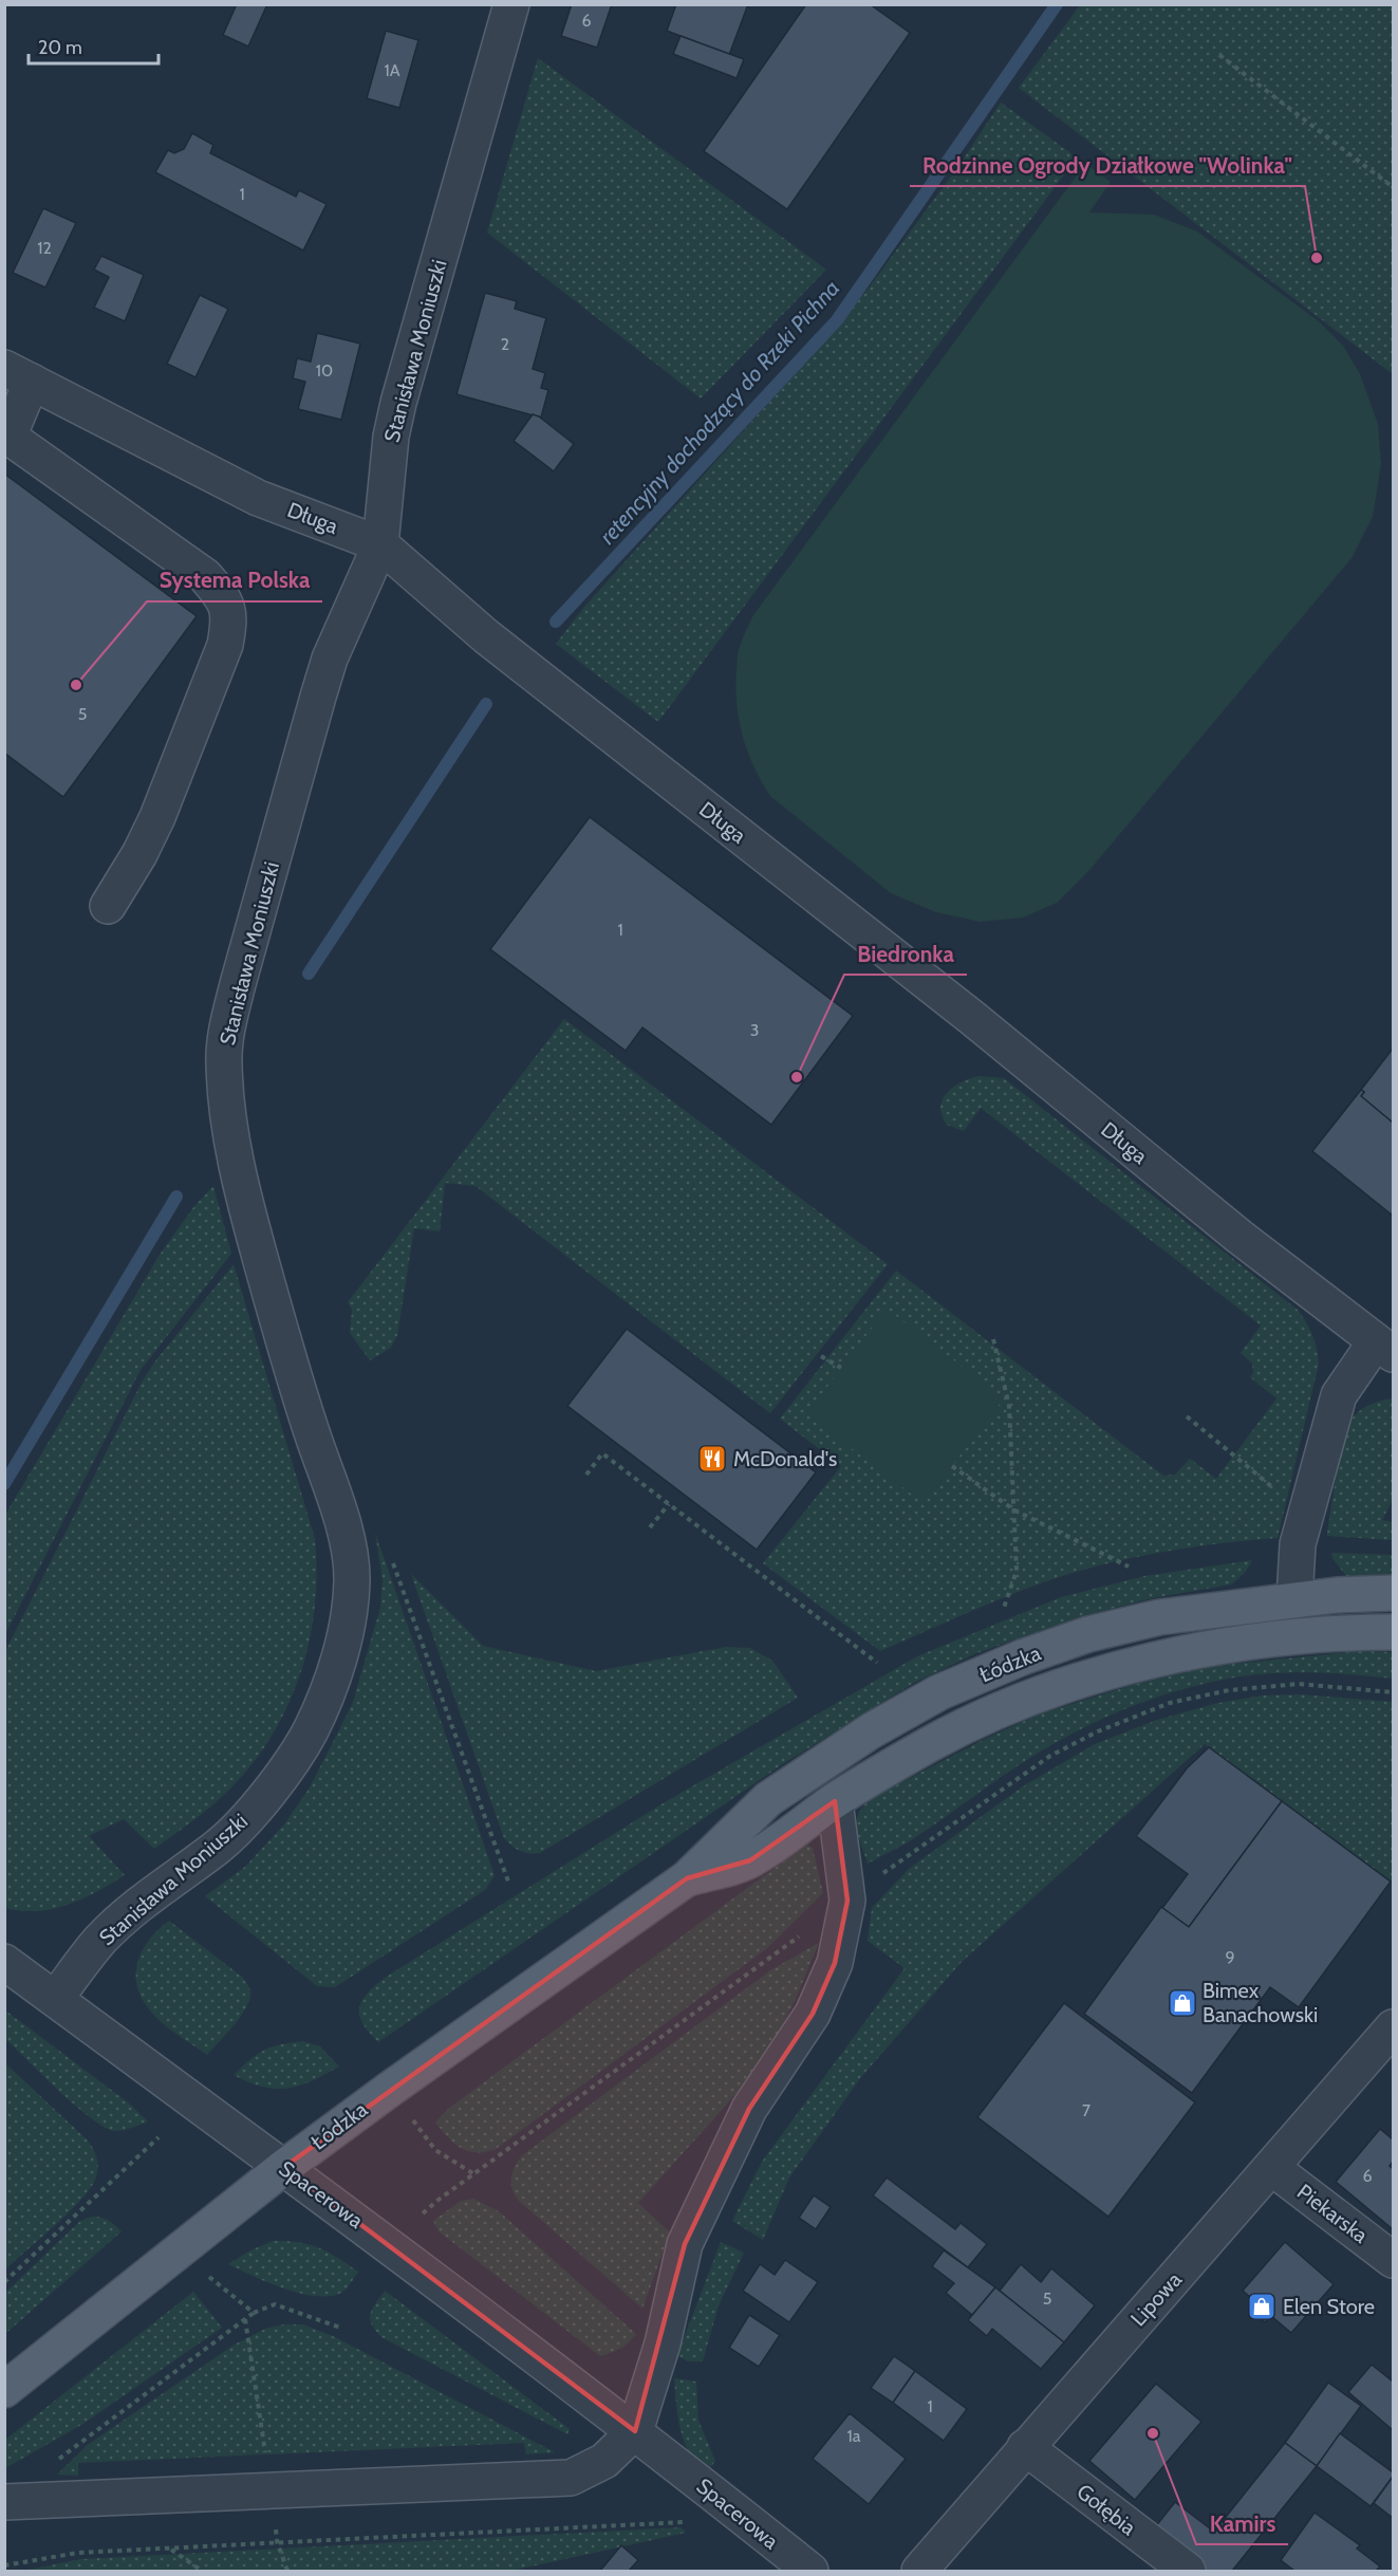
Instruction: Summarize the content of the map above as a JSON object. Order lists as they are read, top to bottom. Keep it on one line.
{"streets":{"main road":["Łódzka"],"street":["Stanisława Moniuszki","Długa","Spacerowa","Piekarska","Lipowa","Gołębia"]},"crossings":[["Stanisława Moniuszki","Długa"],["Stanisława Moniuszki","Spacerowa"],["Łódzka","Spacerowa"],["Piekarska","Lipowa"],["Lipowa","Gołębia"]],"water":["retencyjny dochodzący do Rzeki Pichna"],"places":{"other":["Rodzinne Ogrody Działkowe \"Wolinka\"","Systema Polska","Biedronka","Kamirs"],"restaurant":["McDonald's"],"shop":["Bimex Banachowski","Elen Store"]},"house_numbers":["6","1A","1","12","2","10","5","1","3","9","7","6","5","1","1a"],"scale_bar":"20 m"}
